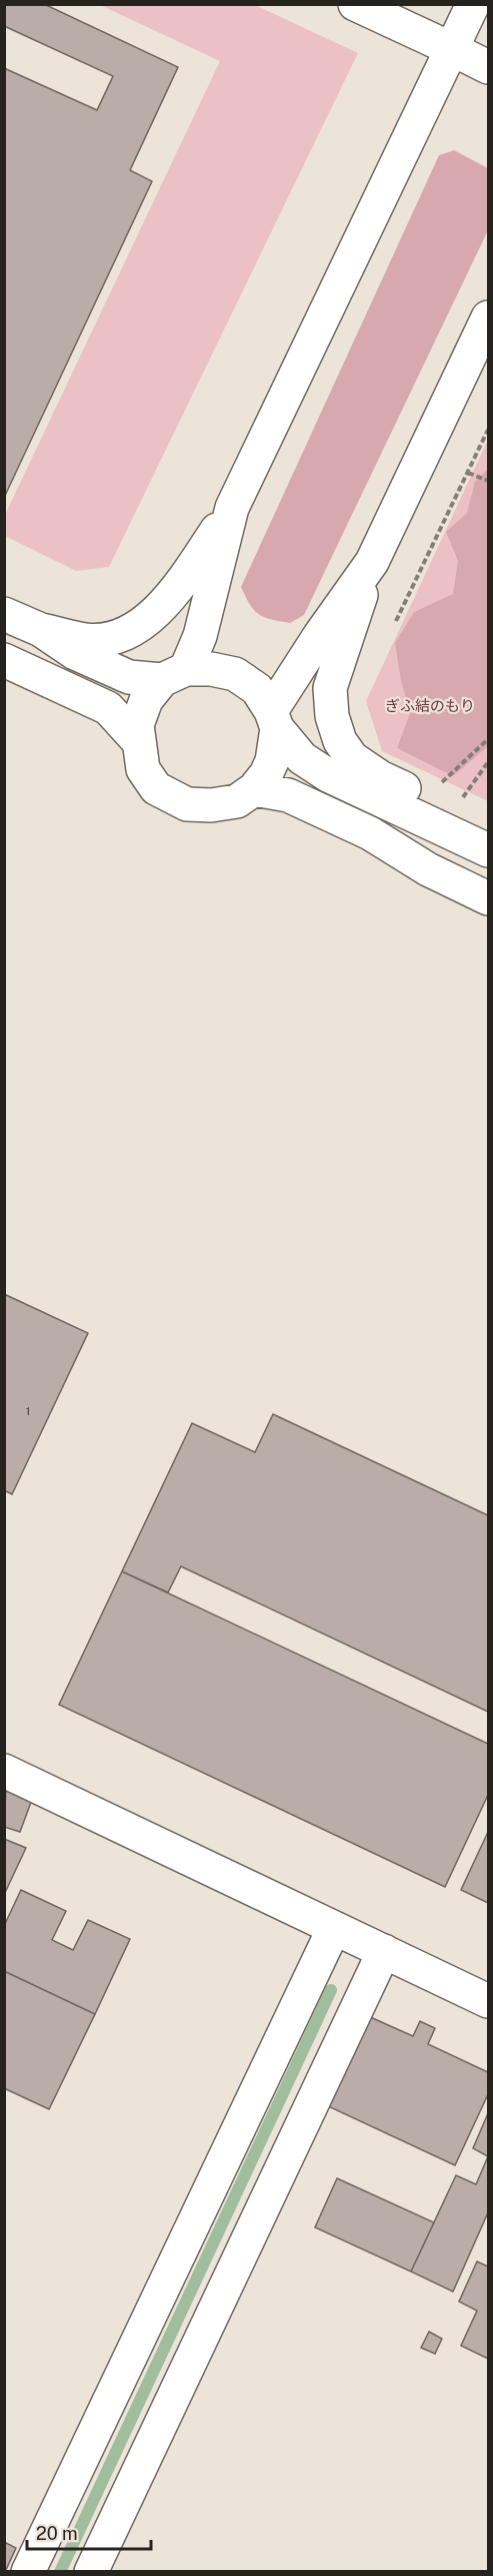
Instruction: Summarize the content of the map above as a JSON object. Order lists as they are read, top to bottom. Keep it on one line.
{"parks":["ぎふ結のもり"],"house_numbers":["1"],"scale_bar":"20 m"}
